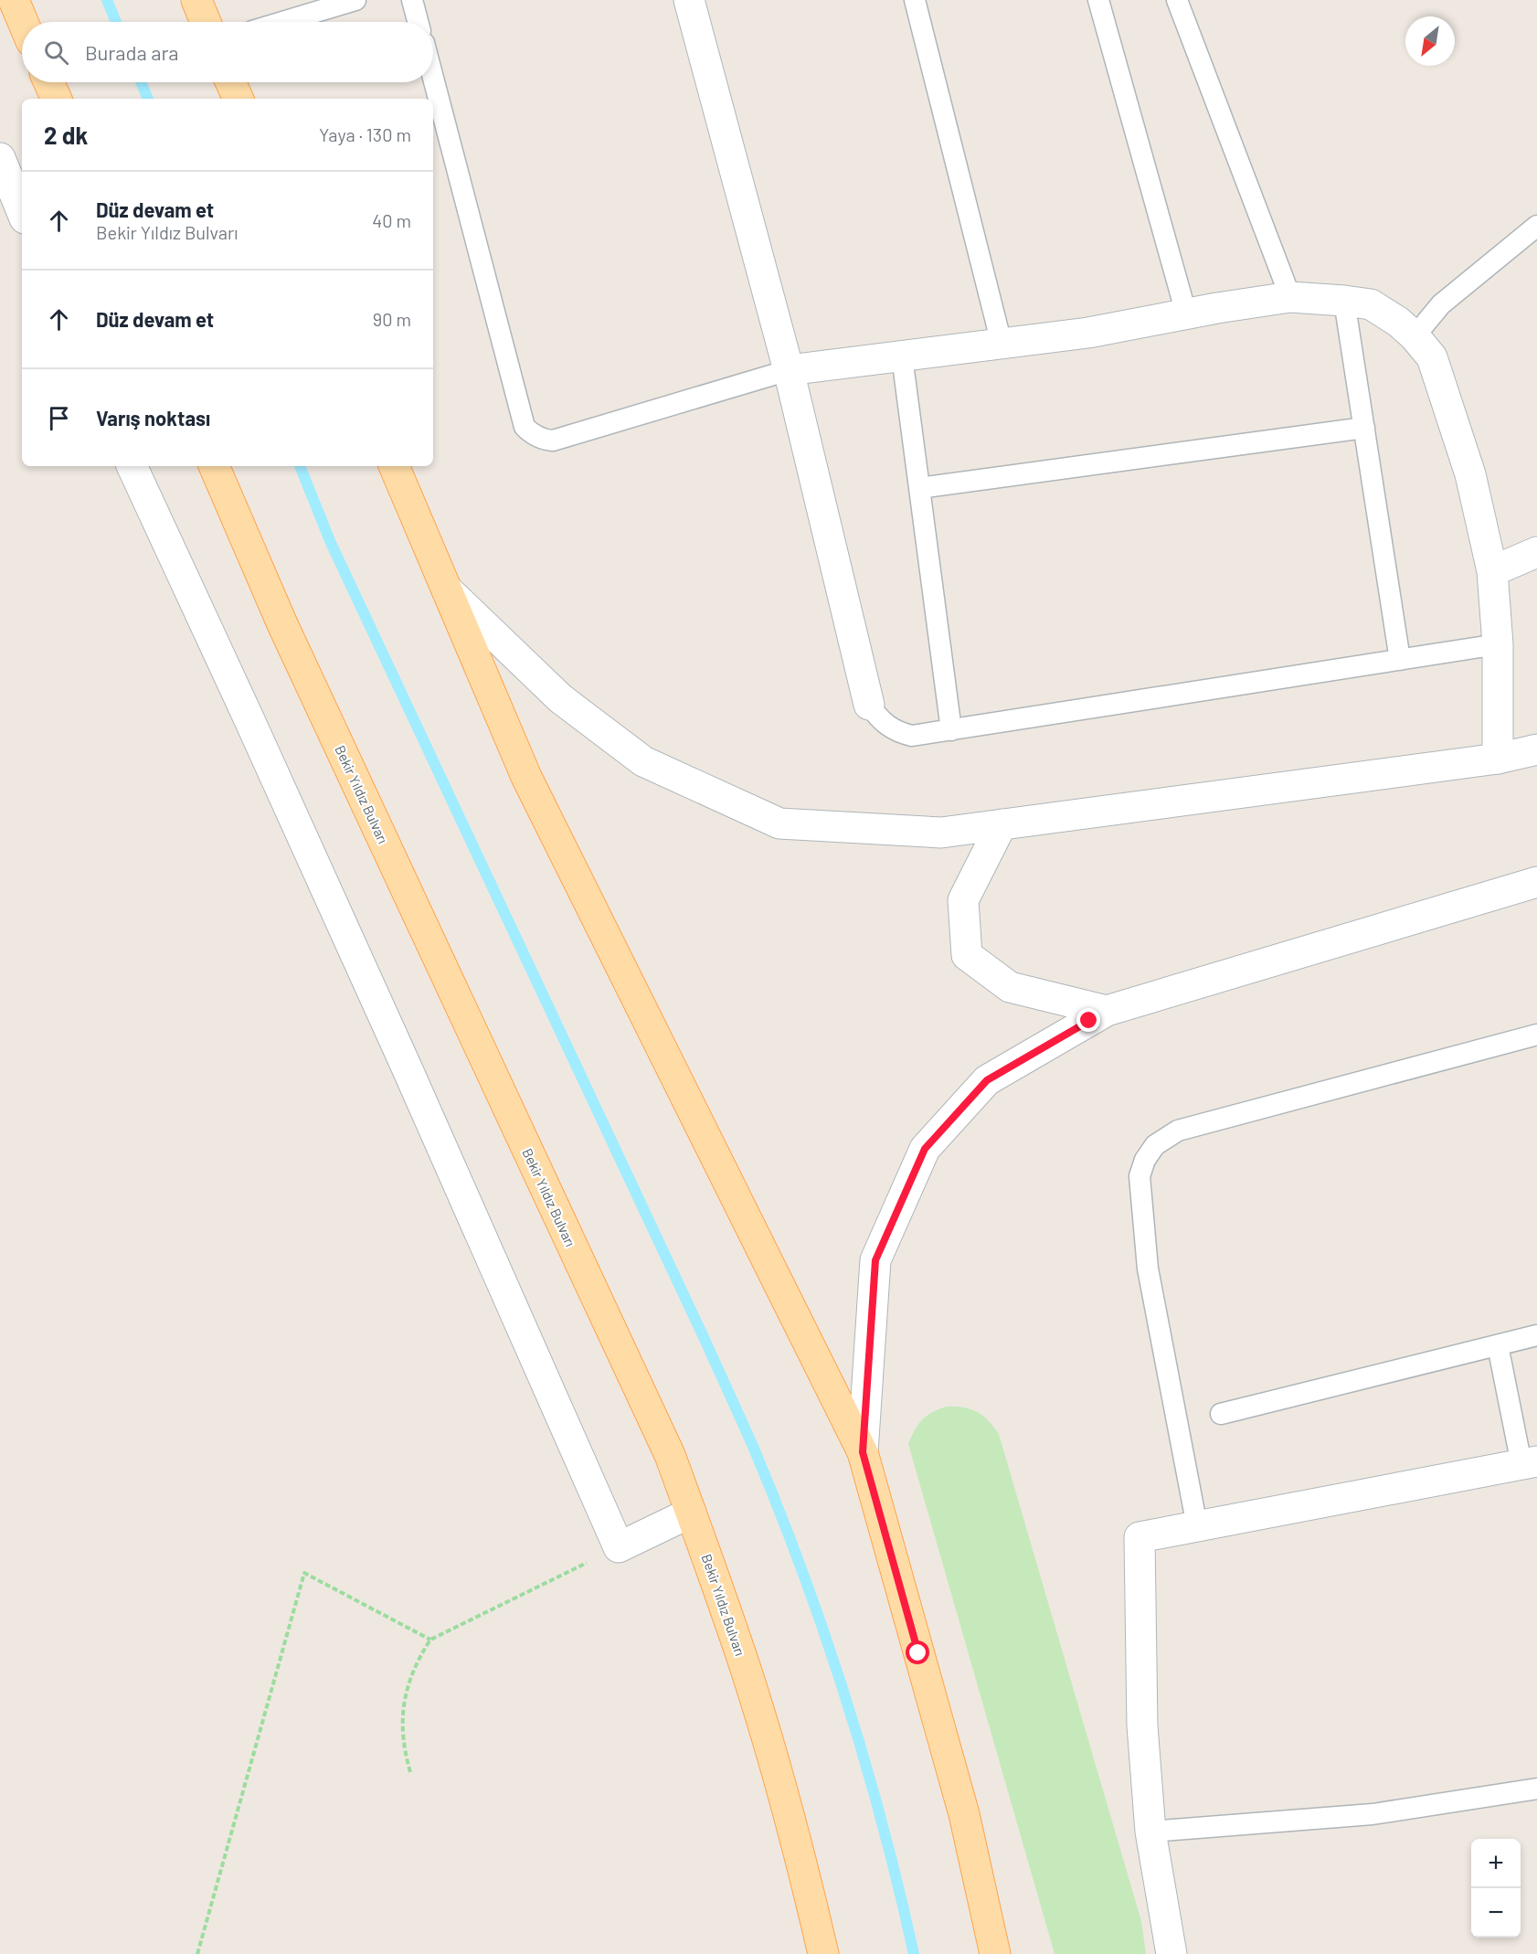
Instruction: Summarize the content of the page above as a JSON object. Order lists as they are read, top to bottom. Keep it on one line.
{"streets":{"main road":["Bekir Yıldız Bulvarı"]},"north":"bottom left","page":{"search":"Burada ara","heading":["2 dk","Yaya · 130 m"],"list":[["Düz devam et","Bekir Yıldız Bulvarı","40 m"],["Düz devam et","90 m"],"Varış noktası"],"map_buttons":["+","−"]}}
